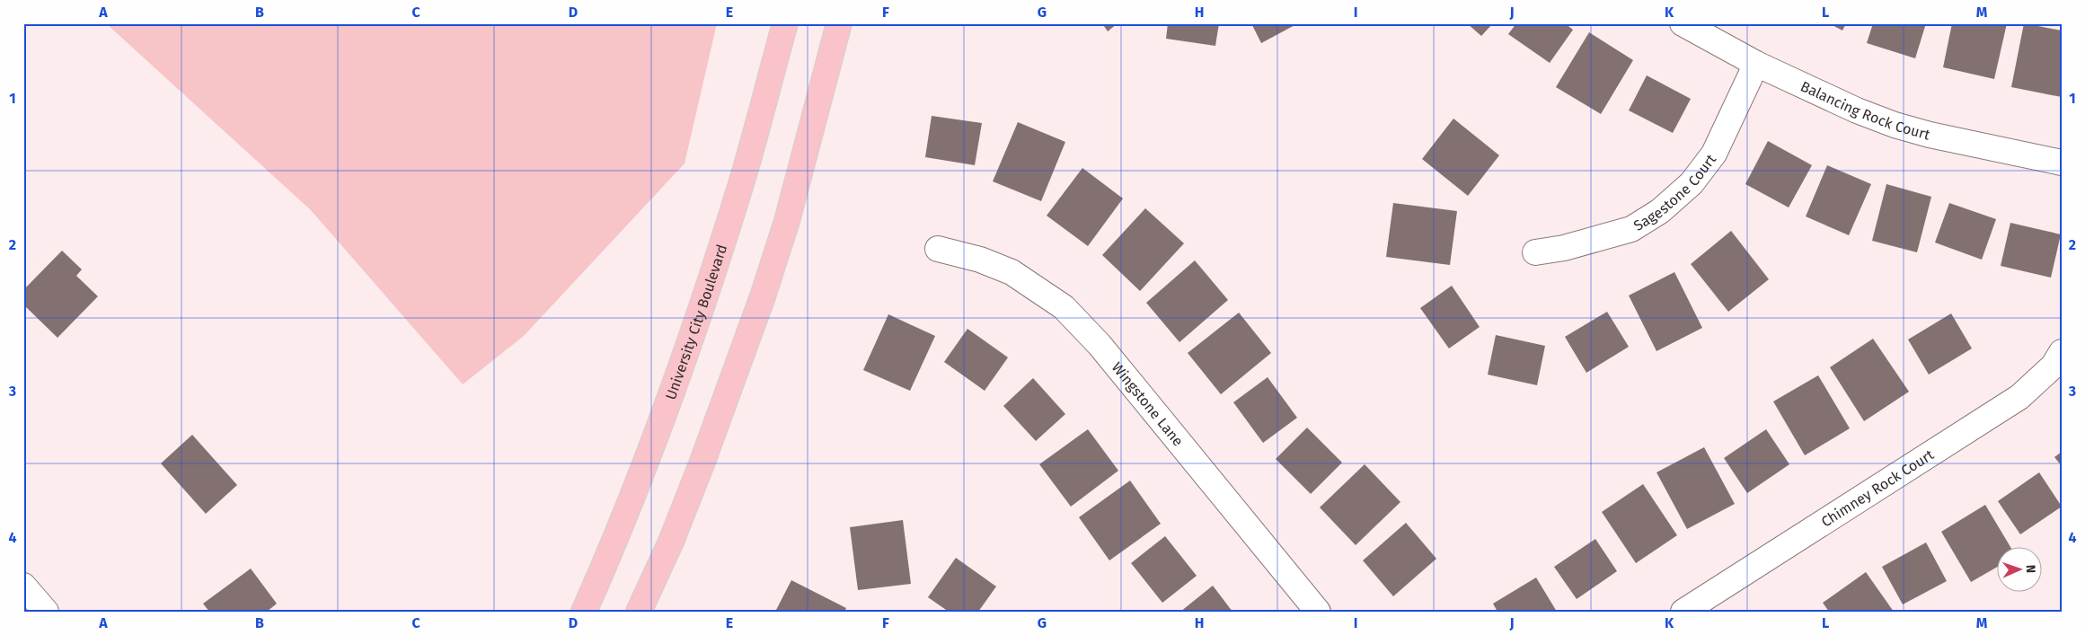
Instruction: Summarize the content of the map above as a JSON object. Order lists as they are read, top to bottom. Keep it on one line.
{"streets":{"main road":["University City Boulevard"],"street":["Balancing Rock Court","Sagestone Court","Wingstone Lane","Chimney Rock Court"]},"crossings":[["Balancing Rock Court","Sagestone Court"]],"north":"right","grid":{"columns":["A","B","C","D","E","F","G","H","I","J","K","L","M"],"rows":["1","2","3","4"]}}
